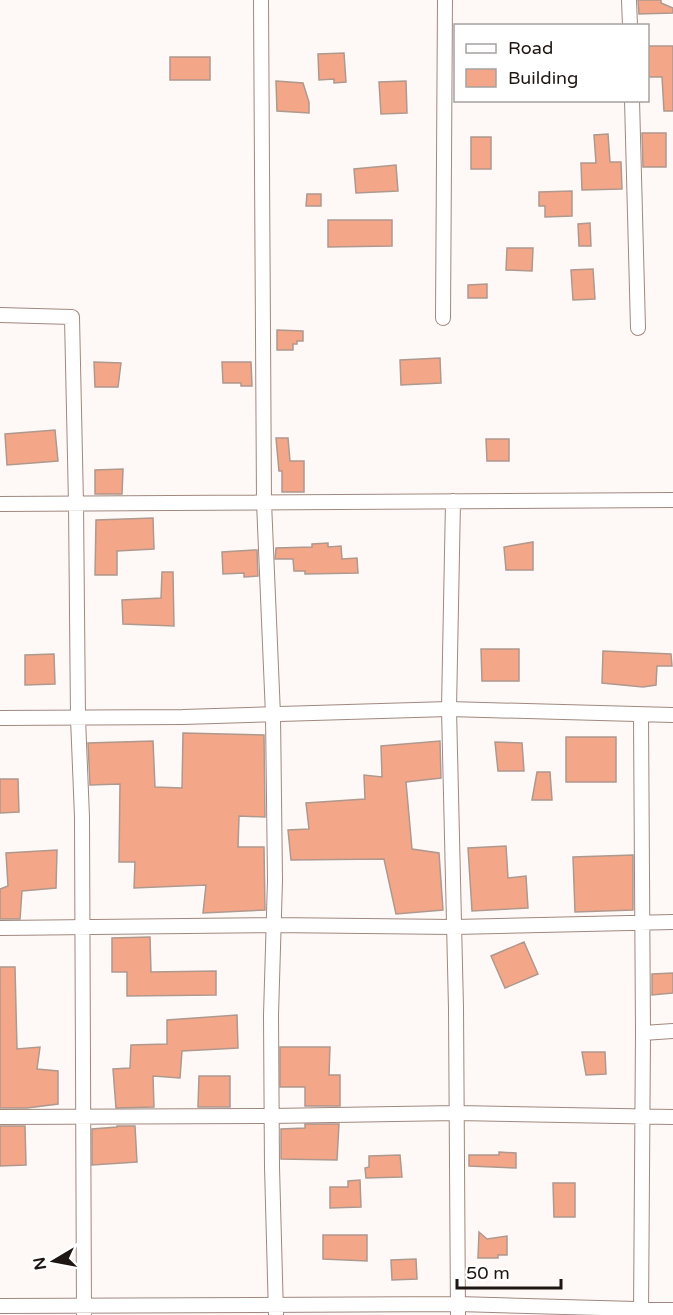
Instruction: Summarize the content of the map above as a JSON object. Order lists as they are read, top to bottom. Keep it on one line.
{"legend":["Road","Building"],"scale_bar":"50 m","north":"left"}
